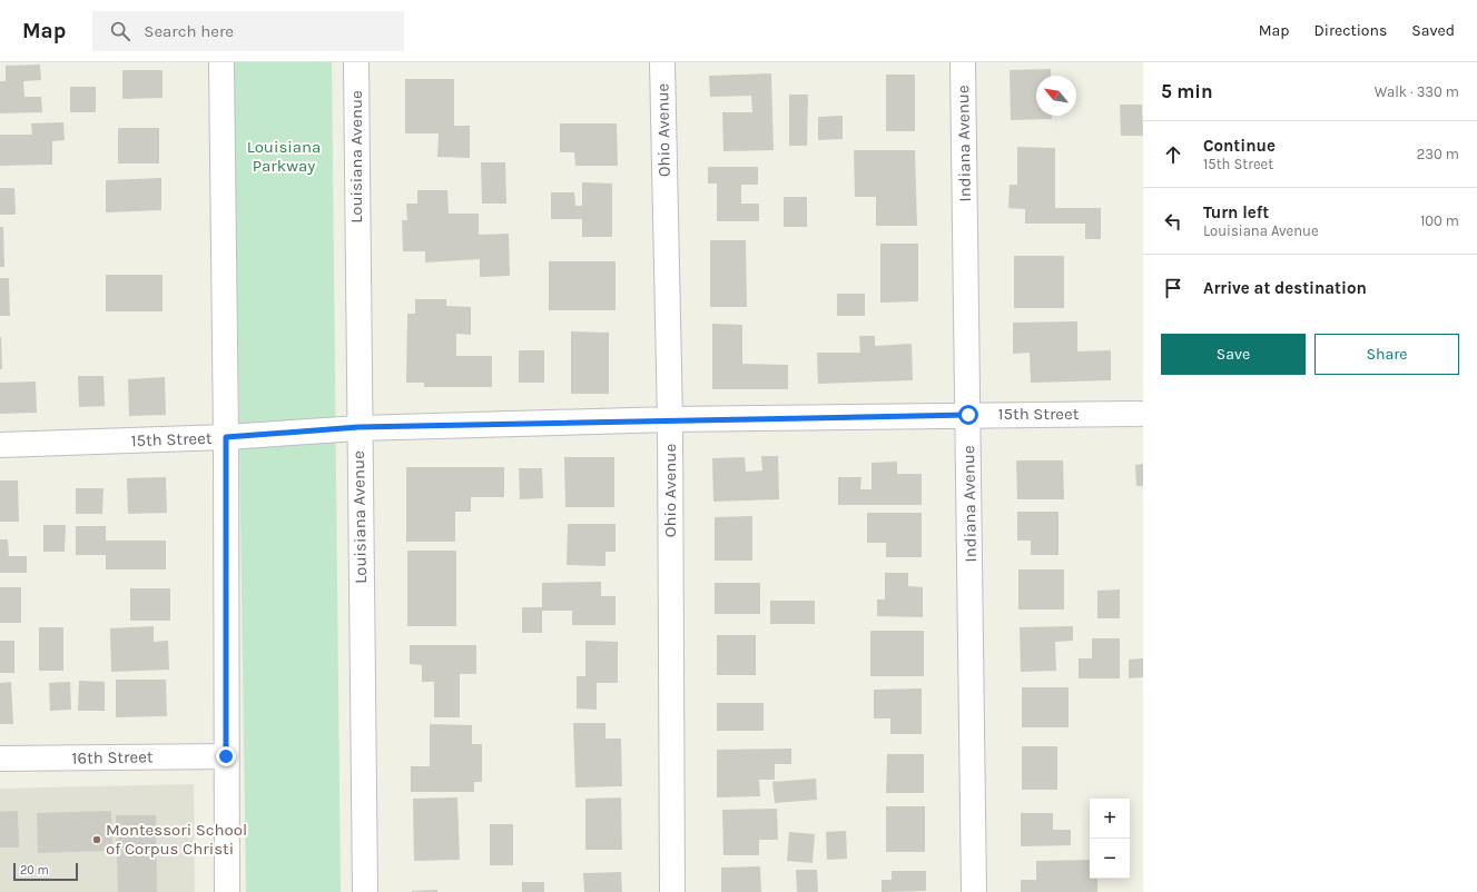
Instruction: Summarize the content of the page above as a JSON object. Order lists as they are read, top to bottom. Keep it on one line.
{"streets":{"street":["Ohio Avenue","Indiana Avenue","Louisiana Avenue","15th Street","16th Street"]},"crossings":[["Ohio Avenue","15th Street"],["Indiana Avenue","15th Street"],["Louisiana Avenue","15th Street"]],"parks":["Louisiana Parkway"],"places":["Montessori School of Corpus Christi"],"scale_bar":"20 m","north":"top left","page":{"header":"Map","search":"Search here","nav":["Map","Directions","Saved"],"heading":["5 min","Walk · 330 m"],"list":[["Continue","15th Street","230 m"],["Turn left","Louisiana Avenue","100 m"],"Arrive at destination"],"buttons":["Save","Share"],"map_buttons":["+","−"],"scale":"20 m"}}
